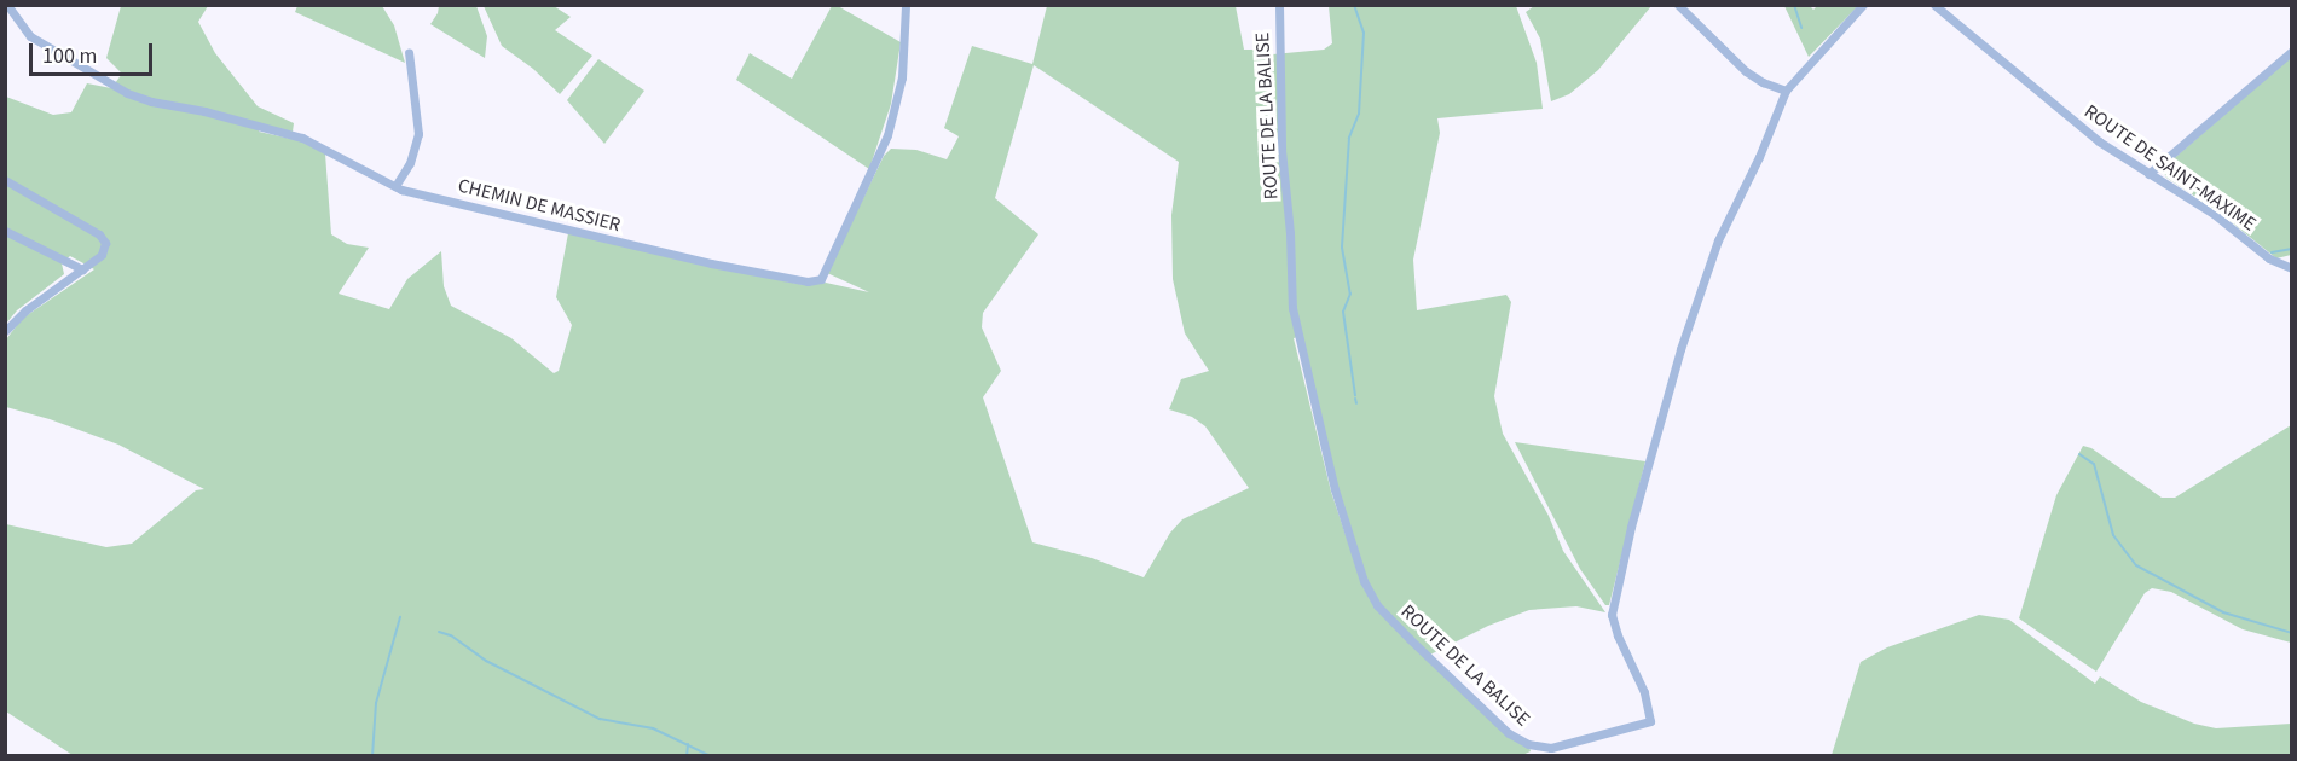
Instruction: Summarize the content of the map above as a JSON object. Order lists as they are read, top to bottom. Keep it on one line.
{"streets":{"street":["ROUTE DE LA BALISE","ROUTE DE SAINT-MAXIME","CHEMIN DE MASSIER"]},"scale_bar":"100 m"}
